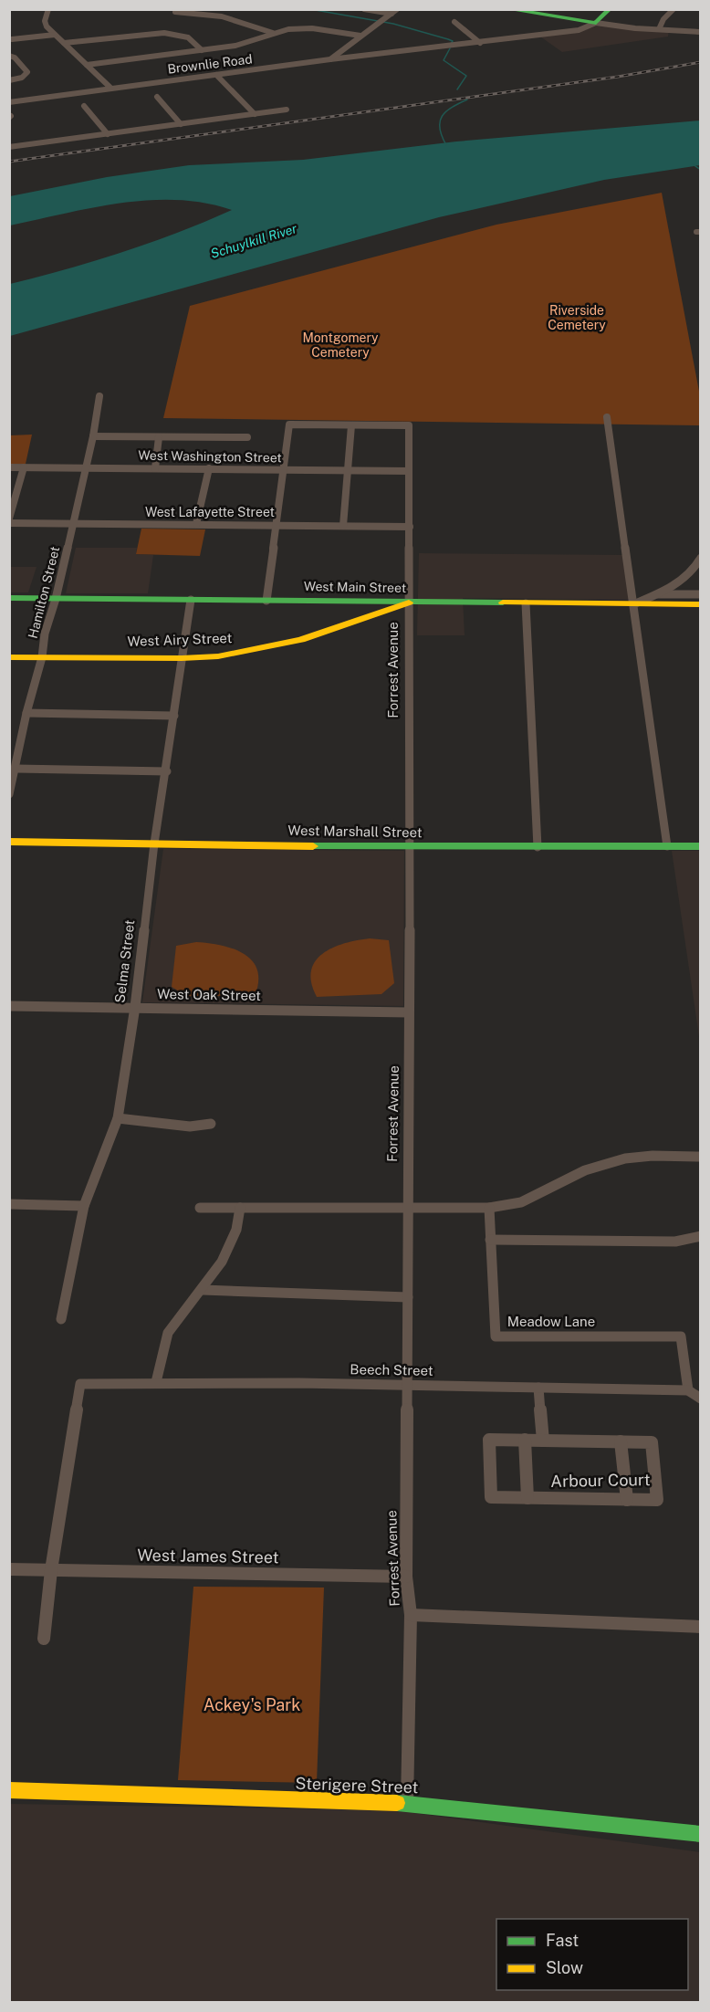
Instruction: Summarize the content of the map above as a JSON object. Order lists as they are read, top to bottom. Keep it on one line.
{"streets":{"street":["Brownlie Road","West Washington Street","West Lafayette Street","West Main Street","Hamilton Street","West Airy Street","Forrest Avenue","West Marshall Street","Selma Street","West Oak Street","Meadow Lane","Beech Street","Arbour Court","West James Street","Sterigere Street"]},"crossings":[["West Washington Street","Hamilton Street"],["West Washington Street","Forrest Avenue"],["West Lafayette Street","Hamilton Street"],["West Lafayette Street","Forrest Avenue"],["West Main Street","Hamilton Street"],["West Main Street","West Airy Street"],["West Main Street","Forrest Avenue"],["West Main Street","Selma Street"],["Hamilton Street","West Airy Street"],["West Airy Street","Forrest Avenue"],["West Airy Street","Selma Street"],["Forrest Avenue","West Marshall Street"],["Forrest Avenue","West Oak Street"],["Forrest Avenue","Beech Street"],["Forrest Avenue","West James Street"],["Forrest Avenue","Sterigere Street"],["West Marshall Street","Selma Street"],["Selma Street","West Oak Street"],["Meadow Lane","Beech Street"],["Beech Street","West James Street"]],"water":["Schuylkill River"],"parks":["Riverside Cemetery","Montgomery Cemetery","Ackey's Park"],"legend":["Fast","Slow"]}
